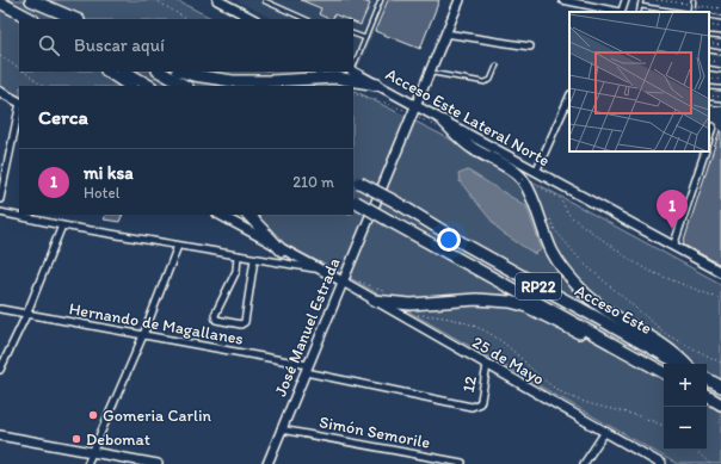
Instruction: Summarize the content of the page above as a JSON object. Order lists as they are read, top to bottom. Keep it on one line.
{"streets":{"highway":["RP22","Acceso Este"],"street":["Acceso Este Lateral Norte","Hernando de Magallanes","José Manuel Estrada","25 de Mayo","12","Simón Semorile"]},"crossings":[["Acceso Este Lateral Norte","José Manuel Estrada"],["Hernando de Magallanes","José Manuel Estrada"],["Hernando de Magallanes","12"],["José Manuel Estrada","25 de Mayo"],["José Manuel Estrada","Simón Semorile"],["25 de Mayo","12"]],"places":["Gomeria Carlin","Debomat"],"page":{"search":"Buscar aquí","heading":"Cerca","list":[{"mark":"1","name":"mi ksa","note":"Hotel","value":"210 m"}],"pins":"1","map_buttons":["+","−"]}}
